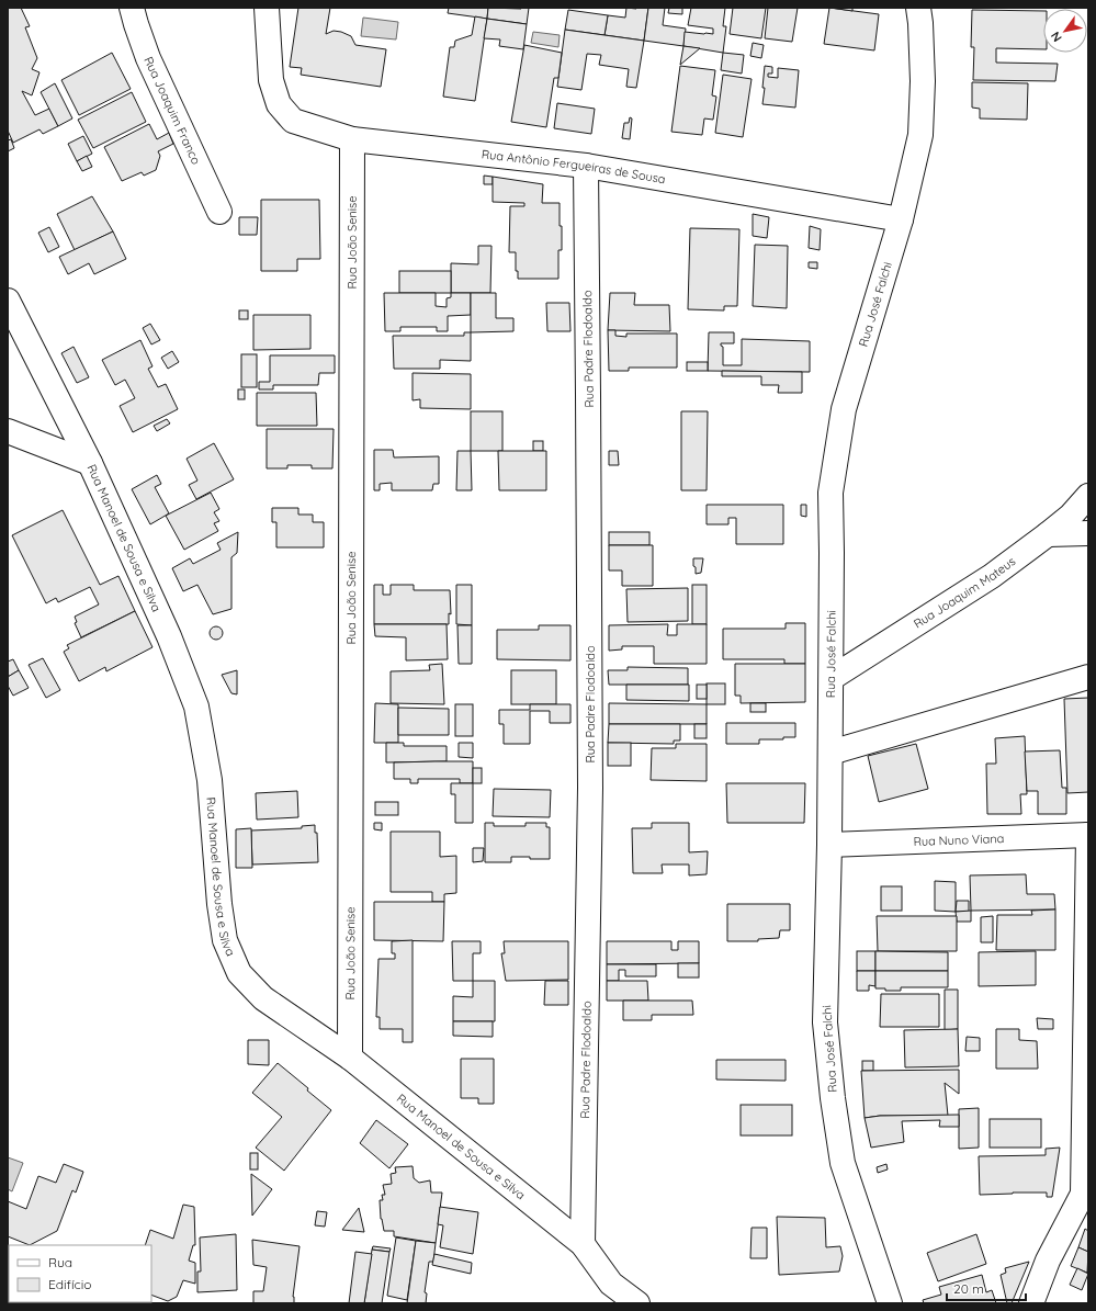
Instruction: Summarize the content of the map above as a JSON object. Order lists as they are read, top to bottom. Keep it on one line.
{"streets":{"street":["Rua Joaquim Franco","Rua Antônio Fergueiras de Sousa","Rua João Senise","Rua José Falchi","Rua Padre Flodoaldo","Rua Manoel de Sousa e Silva","Rua Joaquim Mateus","Rua Nuno Viana"]},"crossings":[["Rua Antônio Fergueiras de Sousa","Rua João Senise"],["Rua Antônio Fergueiras de Sousa","Rua José Falchi"],["Rua Antônio Fergueiras de Sousa","Rua Padre Flodoaldo"],["Rua João Senise","Rua Manoel de Sousa e Silva"],["Rua José Falchi","Rua Joaquim Mateus"],["Rua José Falchi","Rua Nuno Viana"],["Rua Padre Flodoaldo","Rua Manoel de Sousa e Silva"]],"legend":["Rua","Edifício"],"scale_bar":"20 m","north":"bottom left"}
